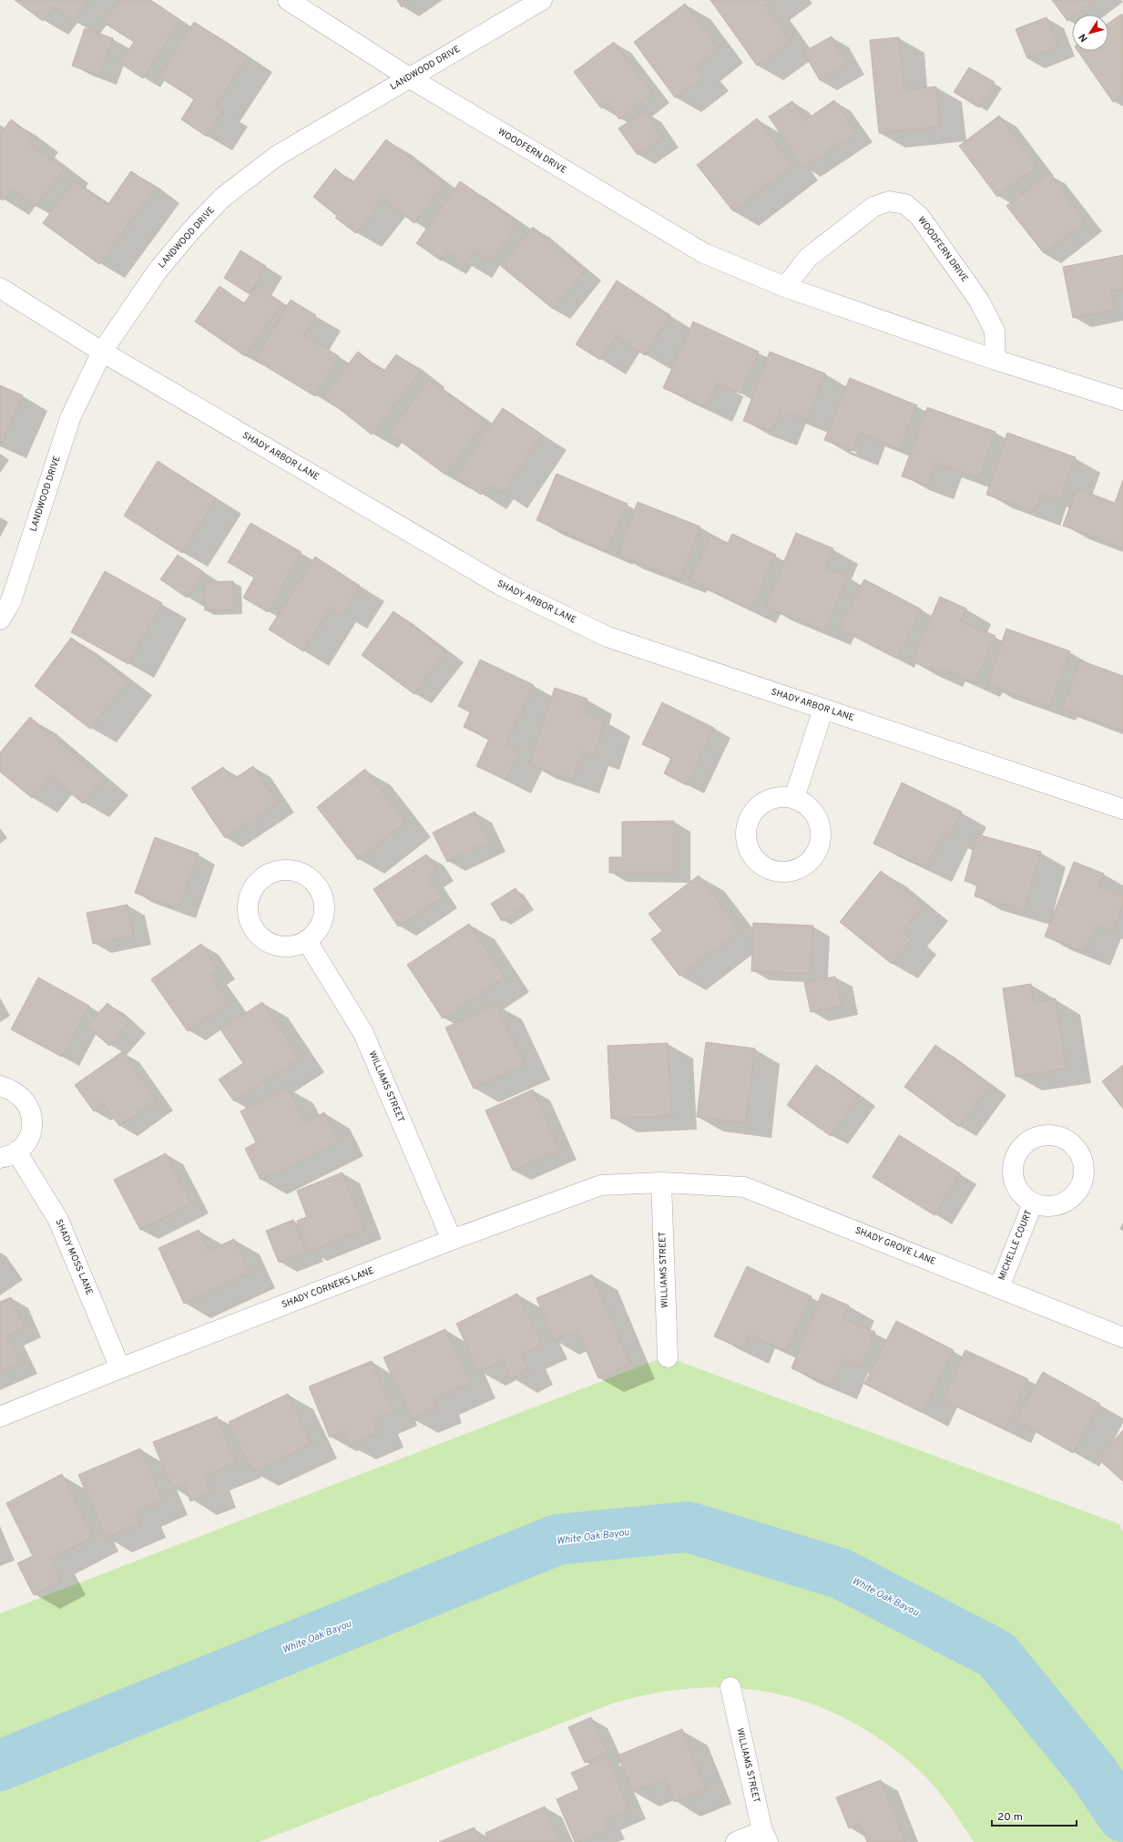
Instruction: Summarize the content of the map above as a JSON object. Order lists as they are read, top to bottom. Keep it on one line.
{"streets":{"street":["LANDWOOD DRIVE","WOODFERN DRIVE","SHADY ARBOR LANE","WILLIAMS STREET","MICHELLE COURT","SHADY GROVE LANE","SHADY MOSS LANE","SHADY CORNERS LANE"]},"crossings":[["LANDWOOD DRIVE","WOODFERN DRIVE"],["LANDWOOD DRIVE","SHADY ARBOR LANE"],["WILLIAMS STREET","SHADY GROVE LANE"],["WILLIAMS STREET","SHADY CORNERS LANE"],["MICHELLE COURT","SHADY GROVE LANE"],["SHADY GROVE LANE","SHADY CORNERS LANE"],["SHADY MOSS LANE","SHADY CORNERS LANE"]],"water":["White Oak Bayou"],"scale_bar":"20 m","north":"bottom left"}
